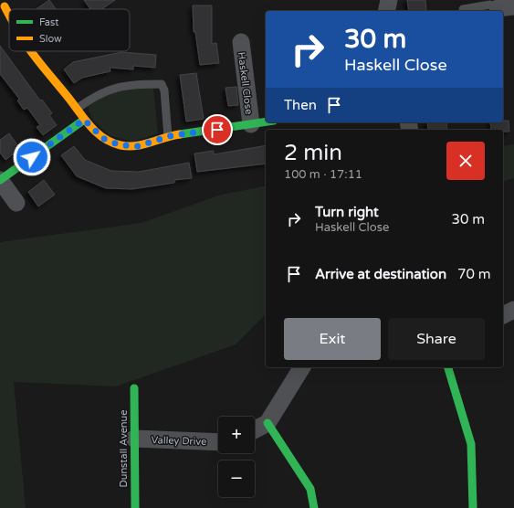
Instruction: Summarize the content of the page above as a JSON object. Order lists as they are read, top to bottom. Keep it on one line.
{"streets":{"street":["Haskell Close","Valley Drive","Dunstall Avenue"]},"crossings":[["Valley Drive","Dunstall Avenue"]],"legend":["Fast","Slow"],"page":{"turn":["30 m","Haskell Close"],"then":"Then","heading":["2 min","100 m · 17:11"],"list":[{"name":"Turn right","note":"Haskell Close","value":"30 m"},{"name":"Arrive at destination","value":"70 m"}],"buttons":["Exit","Share"],"map_buttons":["+","−"]}}
